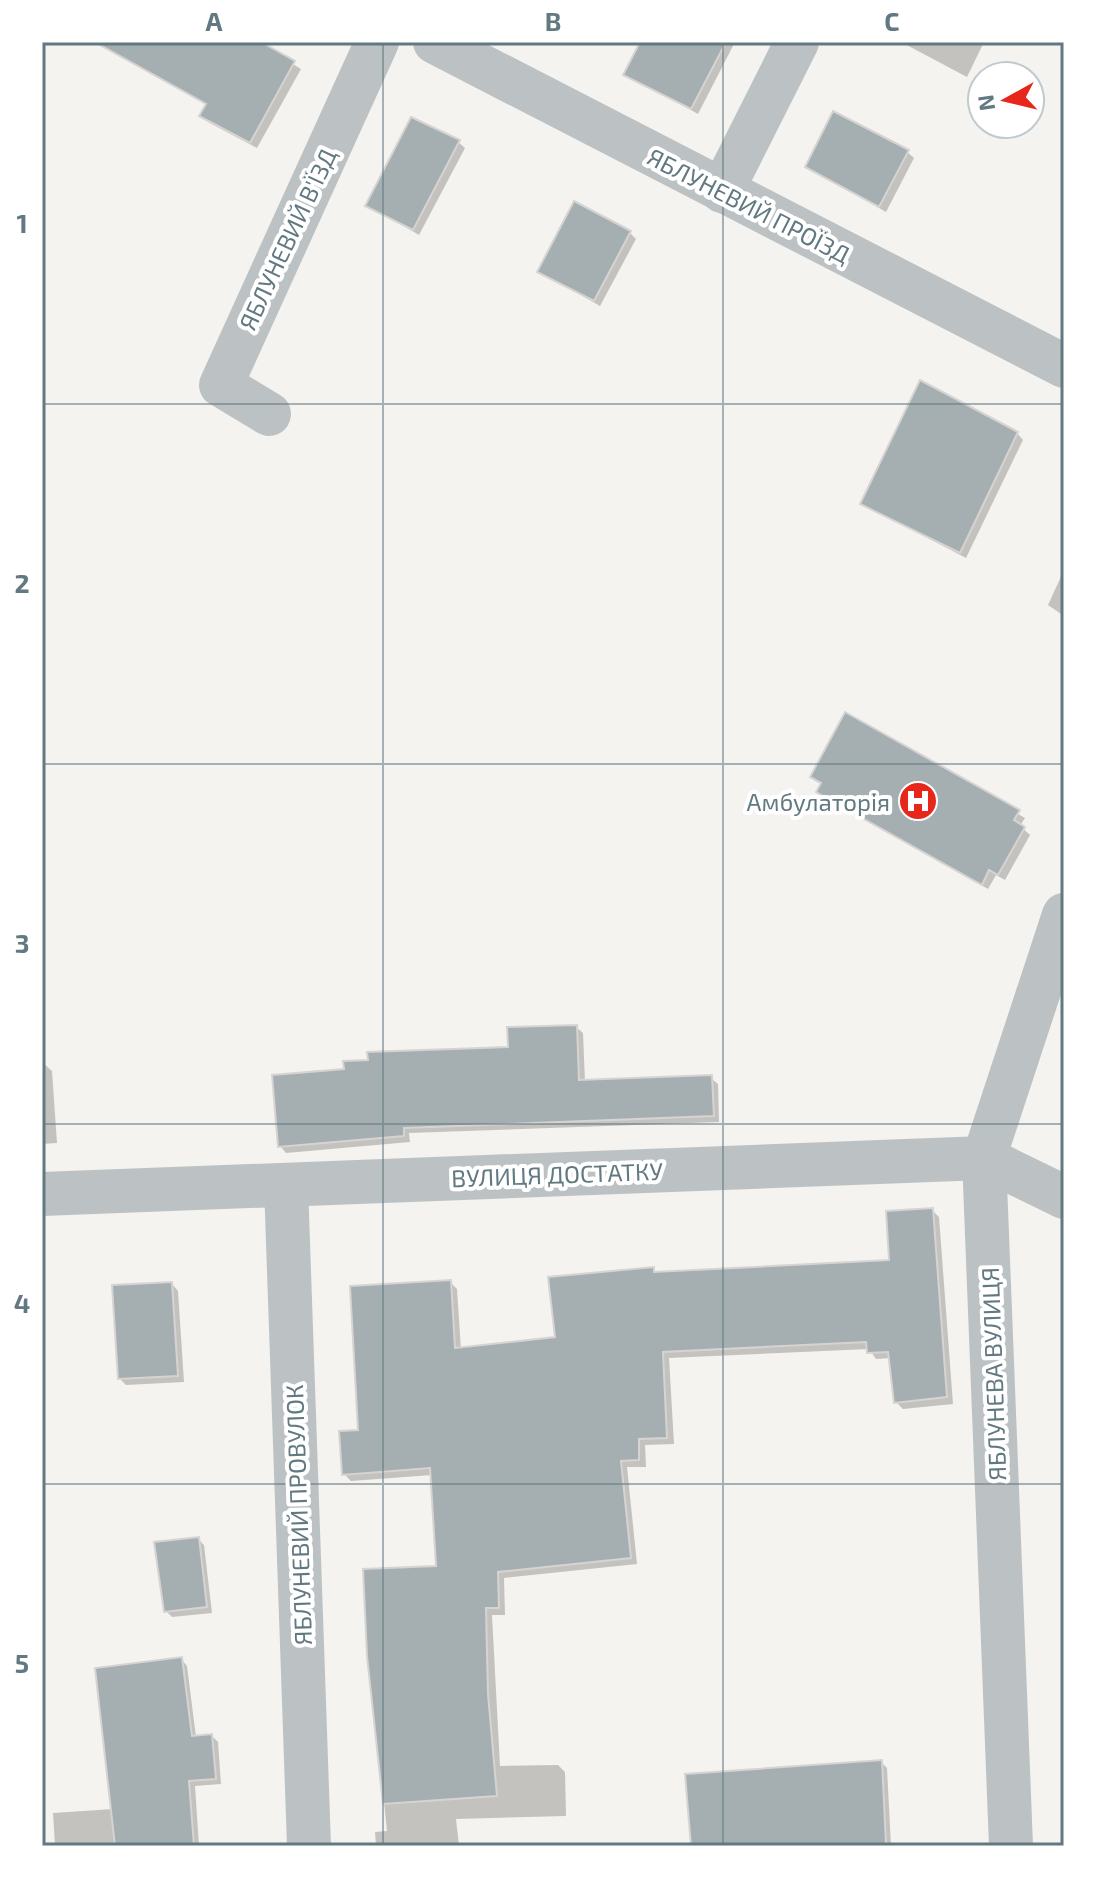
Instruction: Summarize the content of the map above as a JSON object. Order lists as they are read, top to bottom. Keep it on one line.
{"streets":{"street":["ЯБЛУНЕВИЙ ПРОЇЗД","ЯБЛУНЕВИЙ В'ЇЗД","ВУЛИЦЯ ДОСТАТКУ","ЯБЛУНЕВА ВУЛИЦЯ","ЯБЛУНЕВИЙ ПРОВУЛОК"]},"crossings":[["ВУЛИЦЯ ДОСТАТКУ","ЯБЛУНЕВА ВУЛИЦЯ"],["ВУЛИЦЯ ДОСТАТКУ","ЯБЛУНЕВИЙ ПРОВУЛОК"]],"places":{"hospital":["Амбулаторія"]},"north":"left","grid":{"columns":["A","B","C"],"rows":["1","2","3","4","5"]}}
